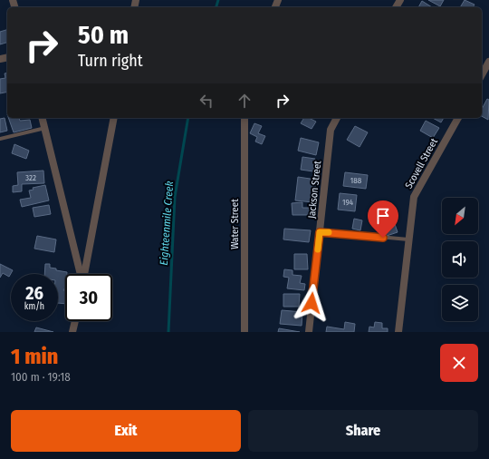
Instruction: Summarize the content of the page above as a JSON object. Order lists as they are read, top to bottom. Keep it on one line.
{"streets":{"street":["Scovell Street","Jackson Street","Water Street"]},"water":["Eighteenmile Creek"],"house_numbers":["322","188","194"],"north":"bottom left","page":{"turn":["50 m","Turn right"],"speed":"26 km/h","limit":"30","heading":["1 min","100 m · 19:18"],"buttons":["Exit","Share"]}}
